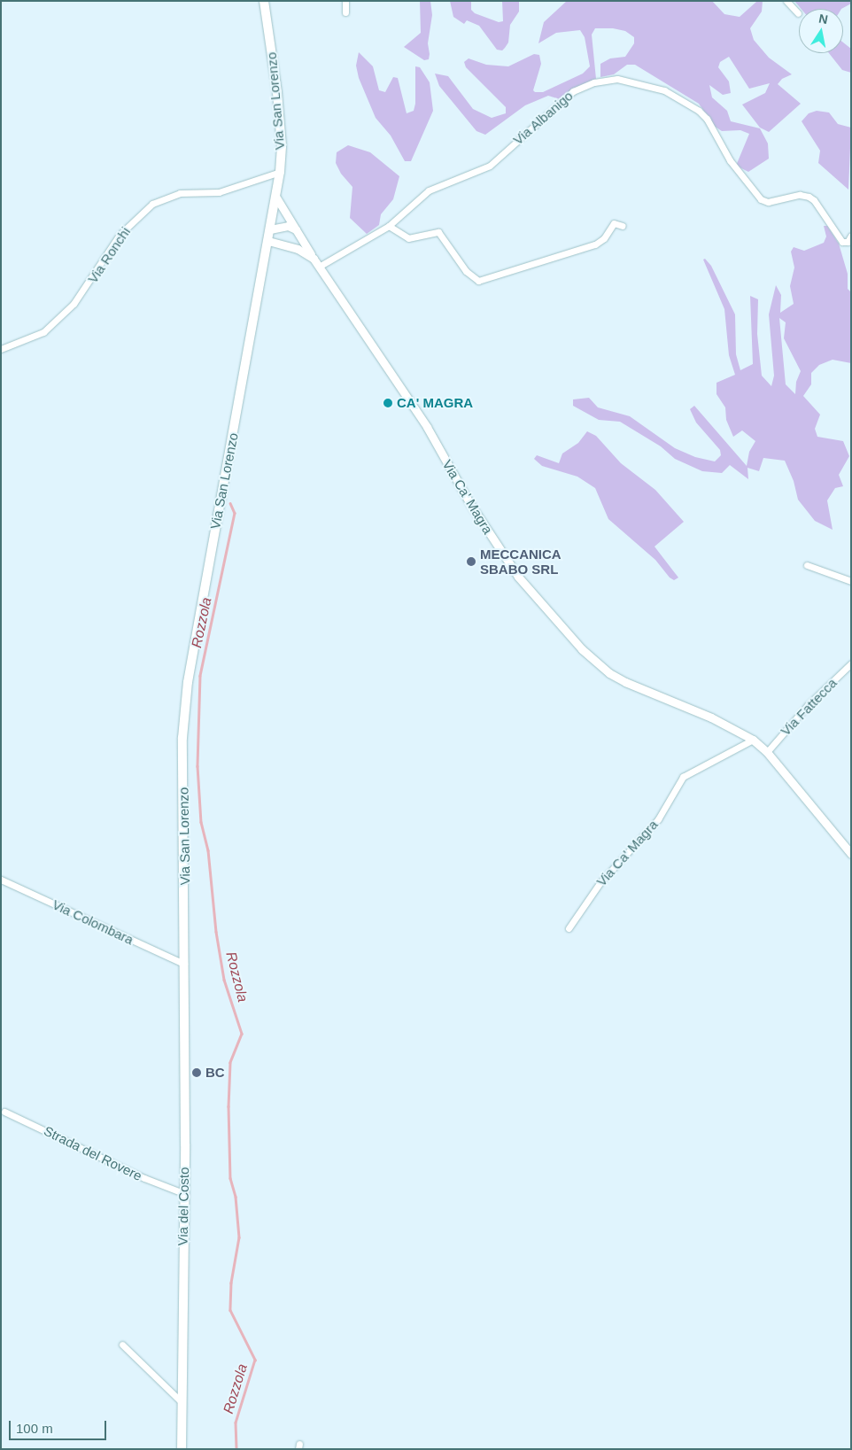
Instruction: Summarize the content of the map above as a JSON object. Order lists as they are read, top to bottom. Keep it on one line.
{"streets":{"main road":["Via San Lorenzo","Via del Costo"],"street":["Via Albanigo","Via Ronchi","Via Ca' Magra","Via Fattecca","Via Colombara","Strada del Rovere"]},"crossings":[["Via San Lorenzo","Via Ronchi"],["Via San Lorenzo","Via Ca' Magra"],["Via San Lorenzo","Via Colombara"],["Via San Lorenzo","Via del Costo"],["Via Albanigo","Via Ca' Magra"],["Via Ca' Magra","Via Fattecca"],["Via Colombara","Via del Costo"],["Strada del Rovere","Via del Costo"]],"water":["Rozzola"],"places":["CA' MAGRA","MECCANICA SBABO SRL","BC"],"scale_bar":"100 m","north":"top"}
